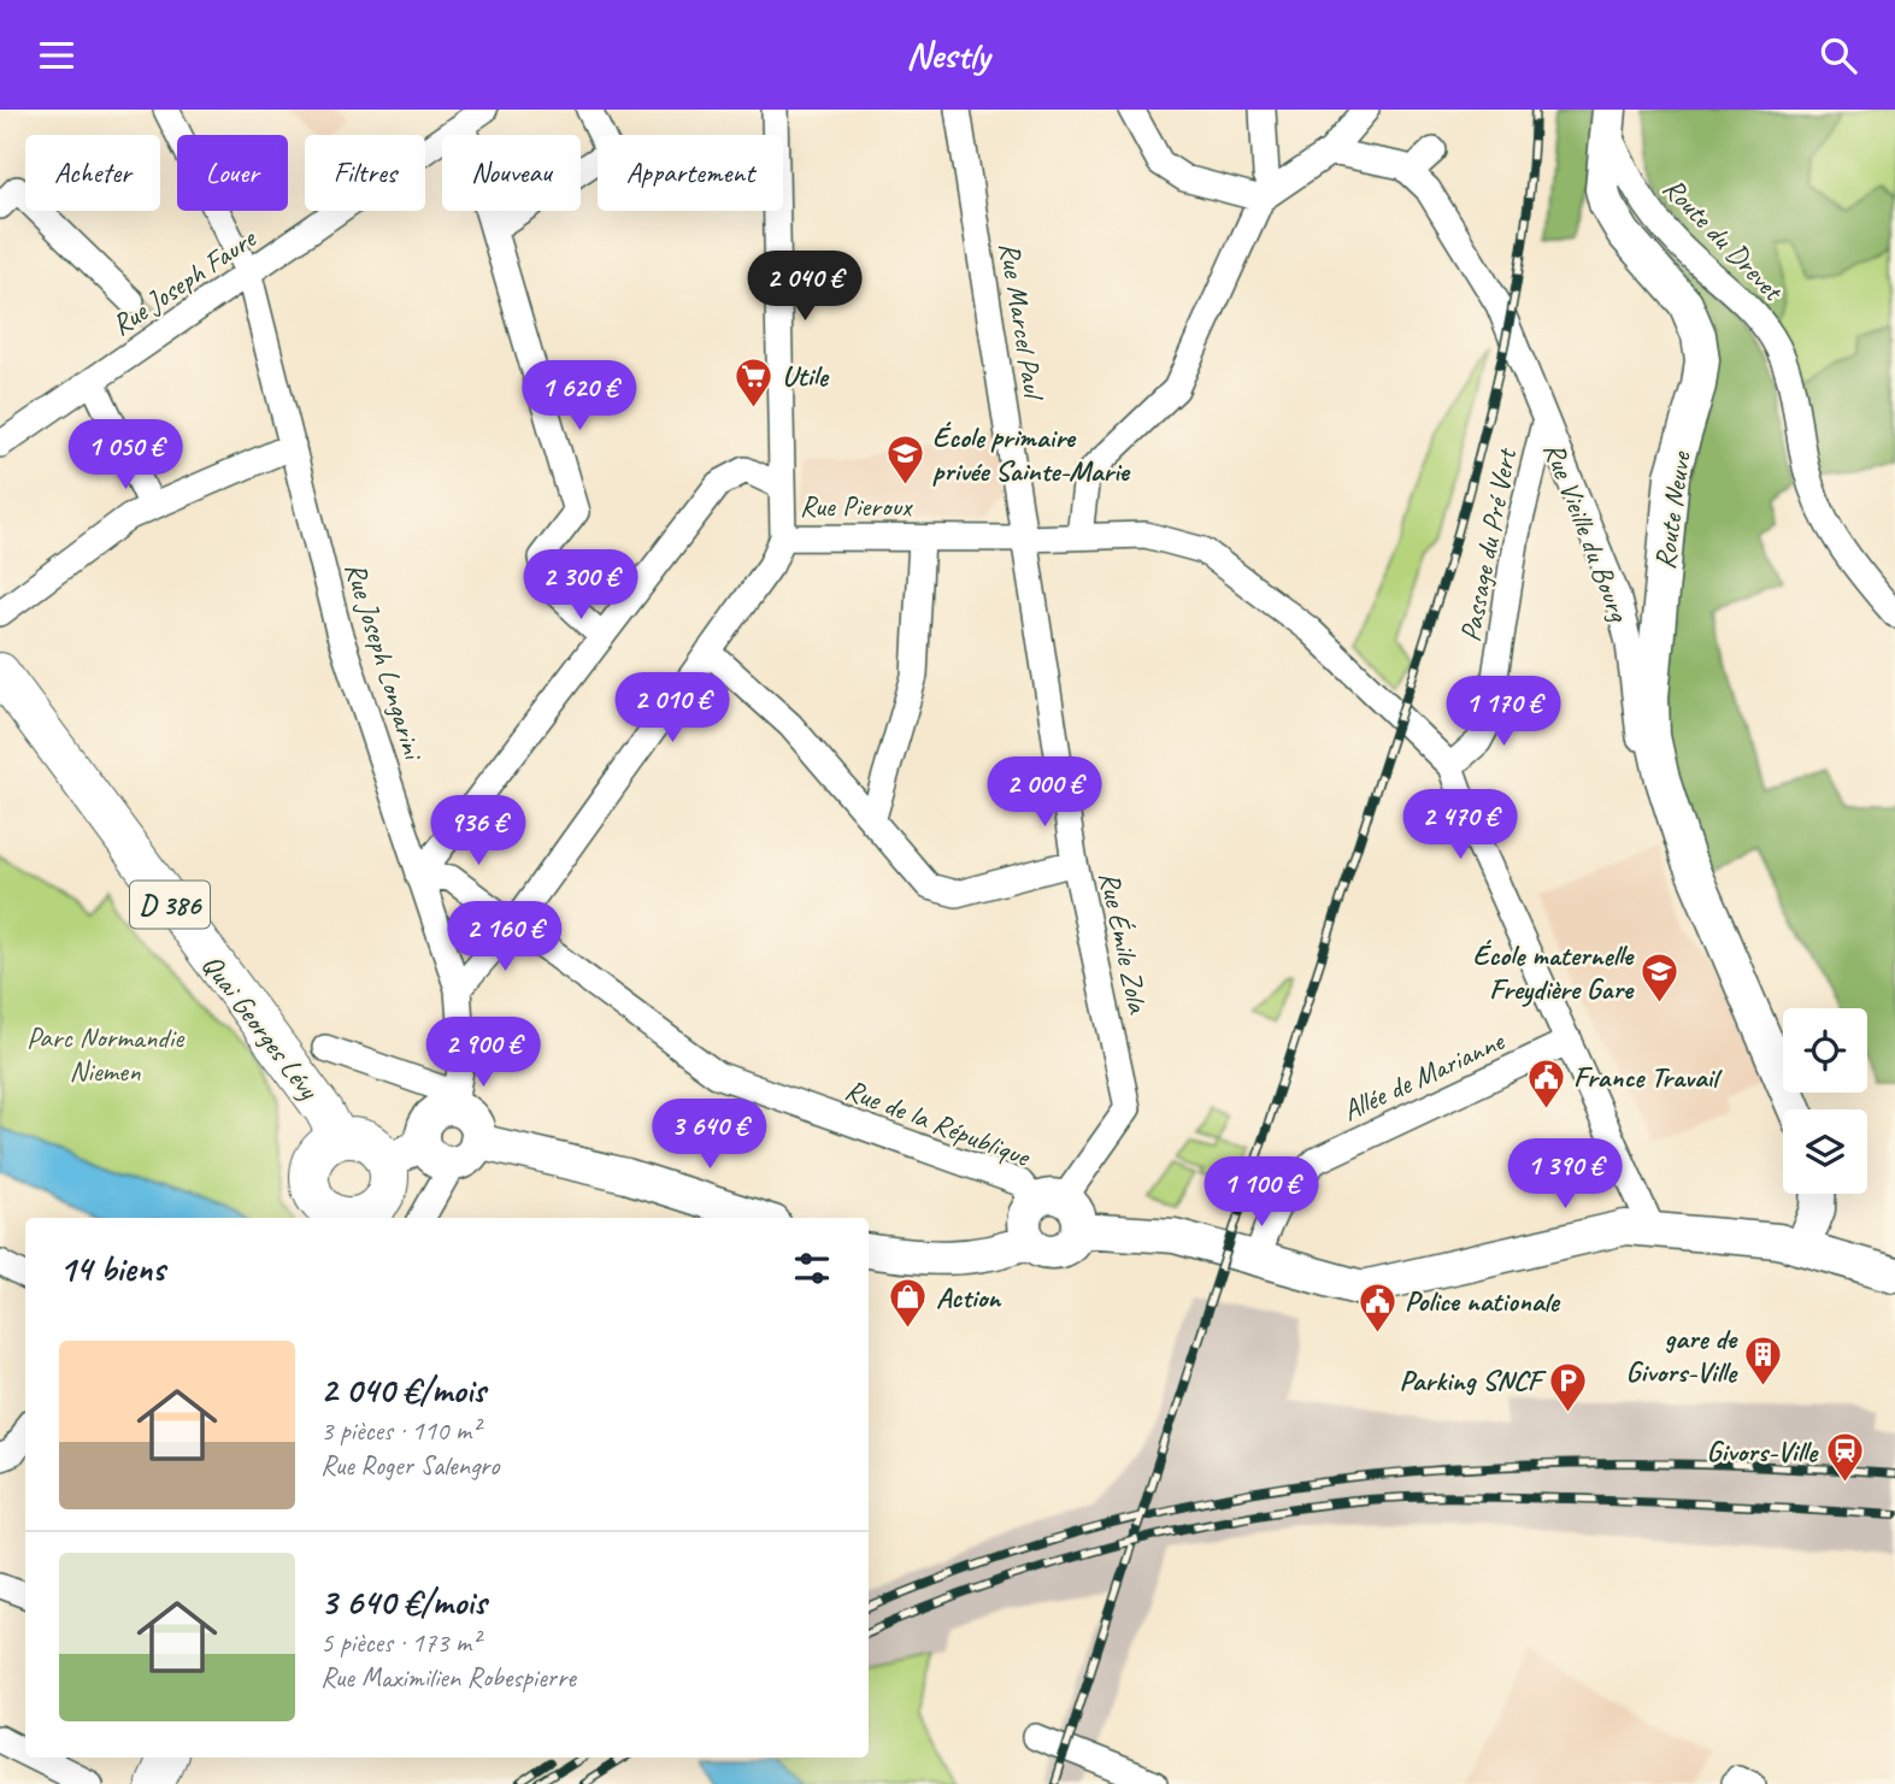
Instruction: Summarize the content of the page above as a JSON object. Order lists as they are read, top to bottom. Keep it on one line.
{"streets":{"main road":["Route Neuve","Rue Vieille du Bourg","D 386","Quai Georges Lévy"],"street":["Route du Drevet","Rue Joseph Faure","Rue Marcel Paul","Rue Pieroux","Passage du Pré Vert","Rue Joseph Longarini","Rue Émile Zola","Allée de Marianne","Rue de la République"]},"crossings":[["Route du Drevet","Route Neuve"],["Rue Joseph Faure","Rue Joseph Longarini"],["Rue Marcel Paul","Rue Pieroux"],["Rue Marcel Paul","Rue Émile Zola"],["Rue Pieroux","Passage du Pré Vert"],["Rue Pieroux","Rue Émile Zola"],["Route Neuve","Rue Vieille du Bourg"],["Rue Vieille du Bourg","Passage du Pré Vert"],["Rue Joseph Longarini","Rue de la République"],["Rue Émile Zola","Rue de la République"]],"parks":["Parc Normandie Niemen"],"places":{"supermarket":["Utile"],"school or university":["École primaire privée Sainte-Marie","École maternelle Freydière Gare"],"public building":["France Travail","Police nationale"],"shop":["Action"],"building":["gare de Givors-Ville"],"parking":["Parking SNCF"],"station":["Givors-Ville"]},"page":{"header":"Nestly","chip":["Acheter","Louer","Filtres","Nouveau","Appartement"],"price":["2 040 €","1 620 €","1 050 €","2 300 €","2 010 €","1 170 €","2 000 €","2 470 €","936 €","2 160 €","2 900 €","3 640 €","1 390 €","1 100 €"],"heading":"14 biens","list":[{"name":"2 040 €/mois","note":"3 pièces · 110 m² · Rue Roger Salengro"},{"name":"3 640 €/mois","note":"5 pièces · 173 m² · Rue Maximilien Robespierre"}]}}
